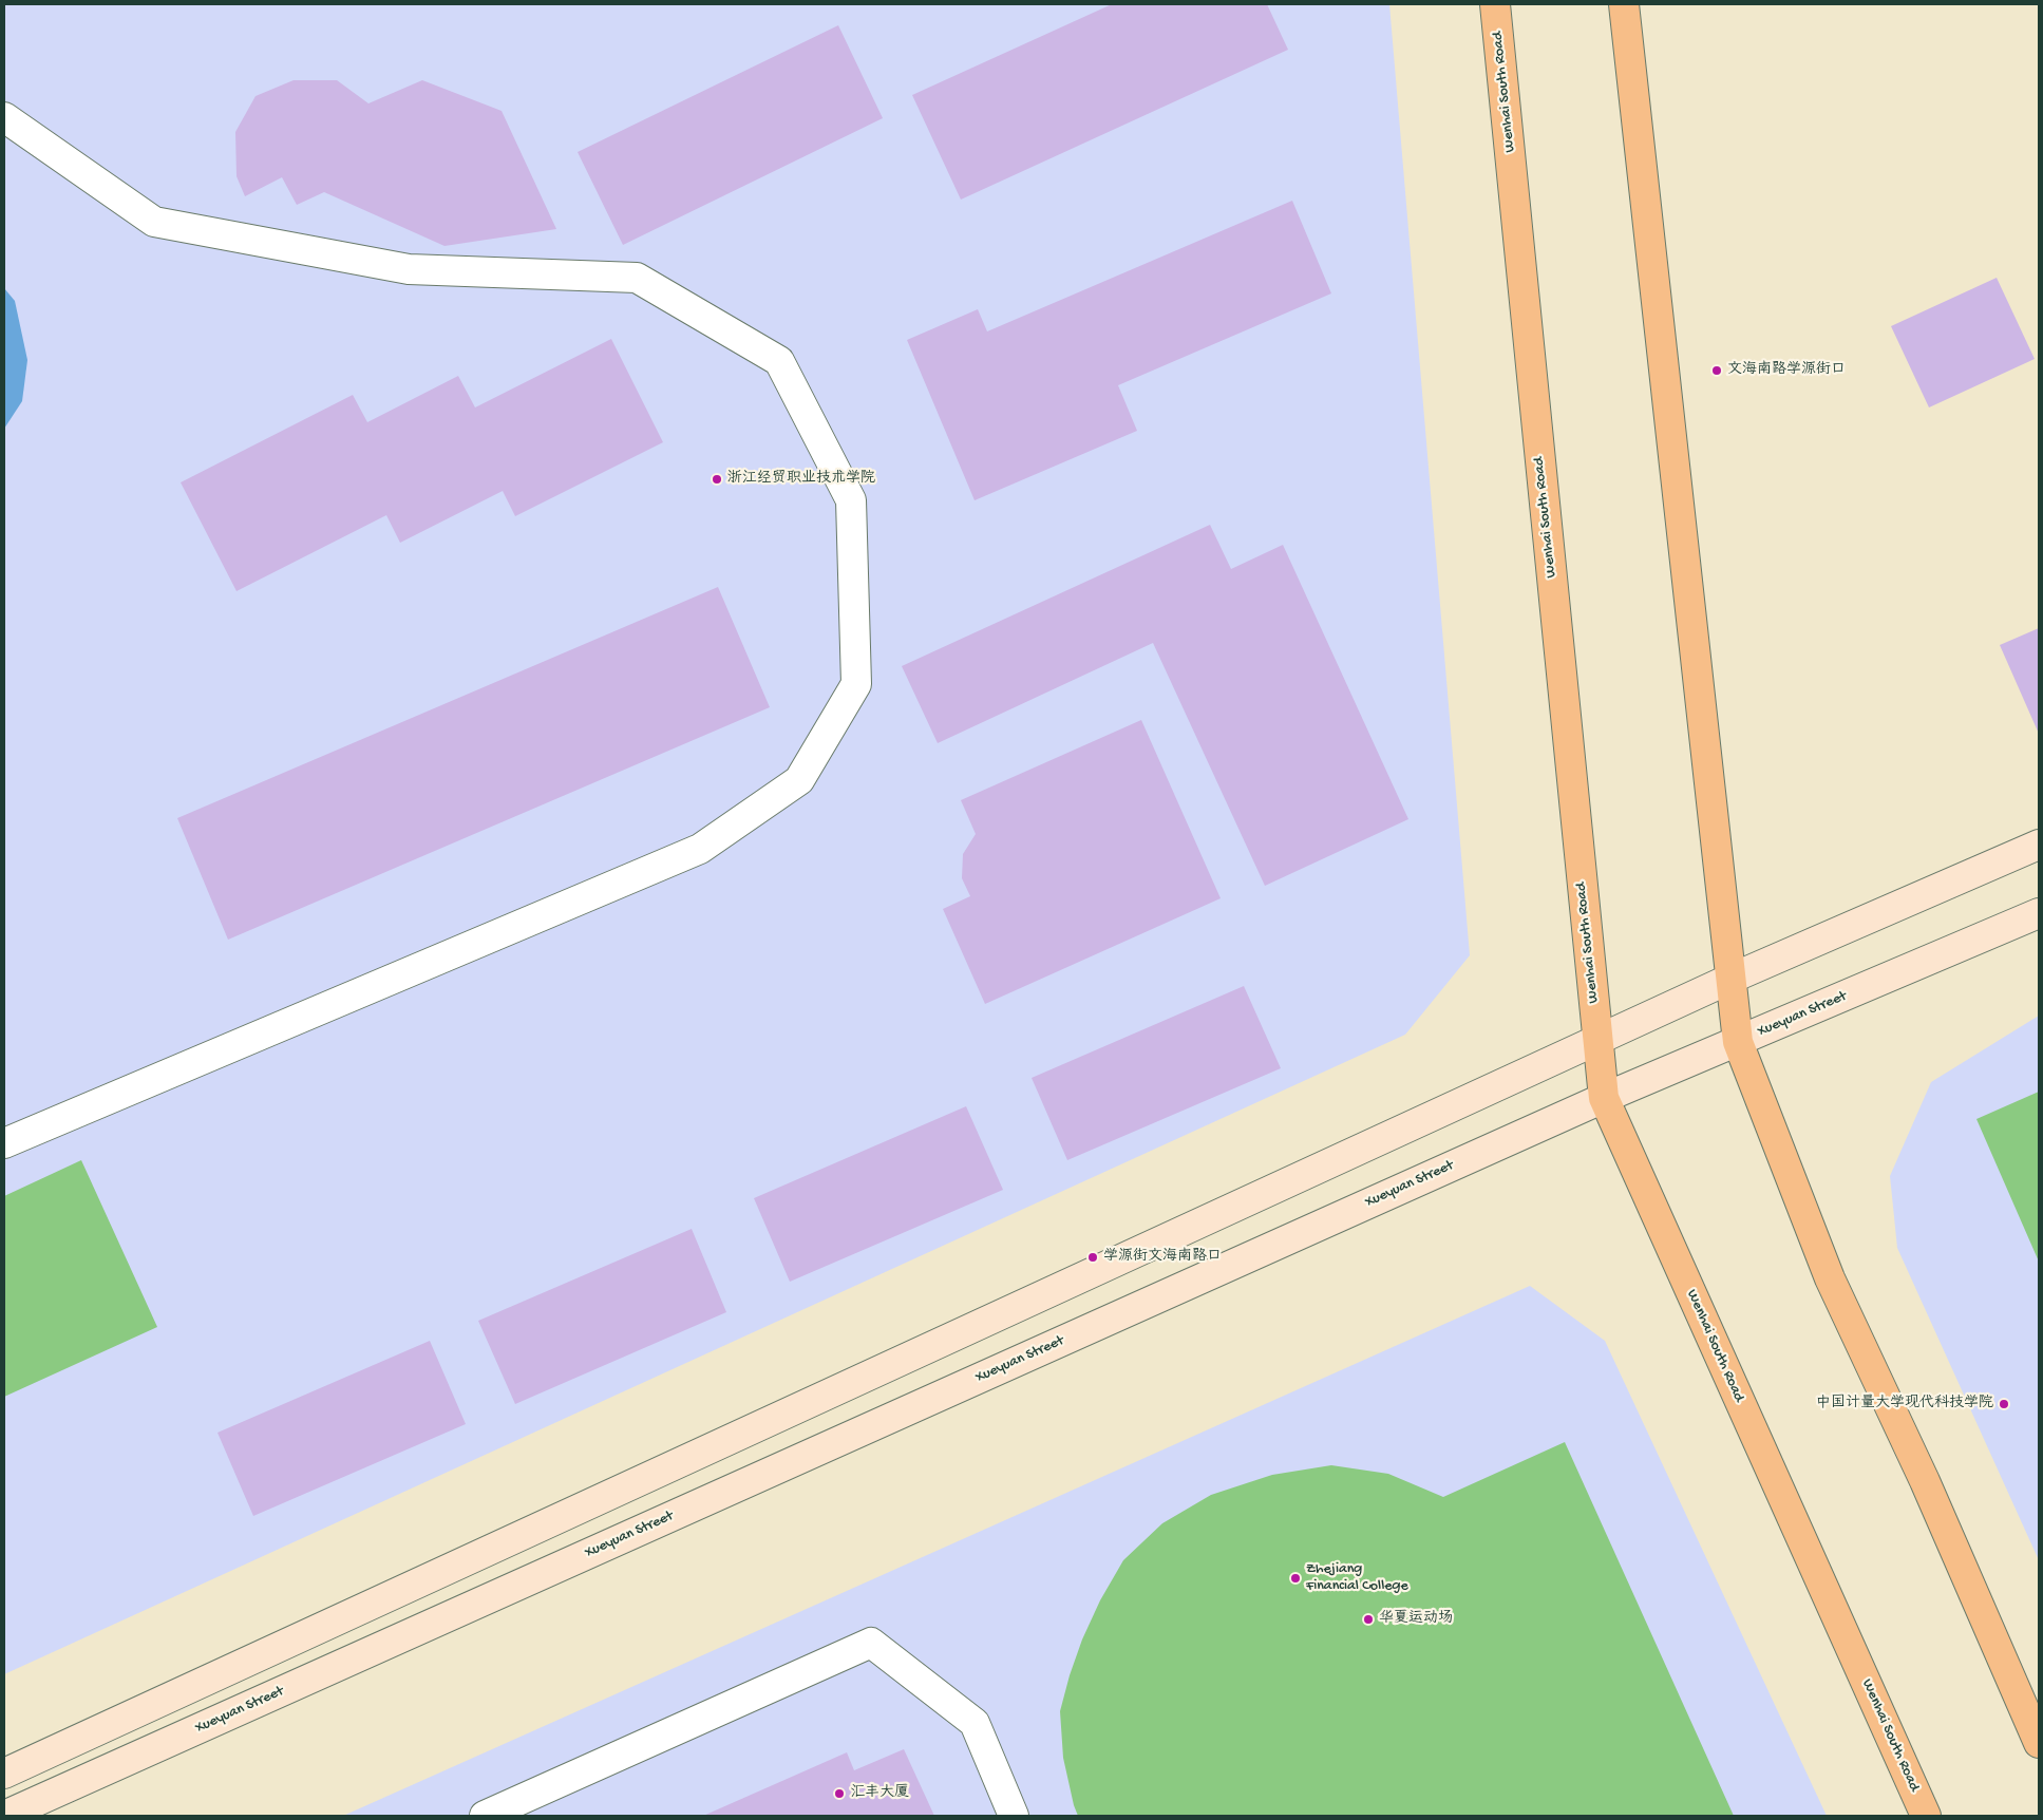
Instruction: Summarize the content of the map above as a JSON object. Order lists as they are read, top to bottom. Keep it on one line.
{"streets":{"main road":["Wenhai South Road","Xueyuan Street"]},"crossings":[["Wenhai South Road","Xueyuan Street"]],"places":["文海南路学源街口","浙江经贸职业技术学院","学源街文海南路口","中国计量大学现代科技学院","Zhejiang Financial College","华夏运动场","汇丰大厦"]}
